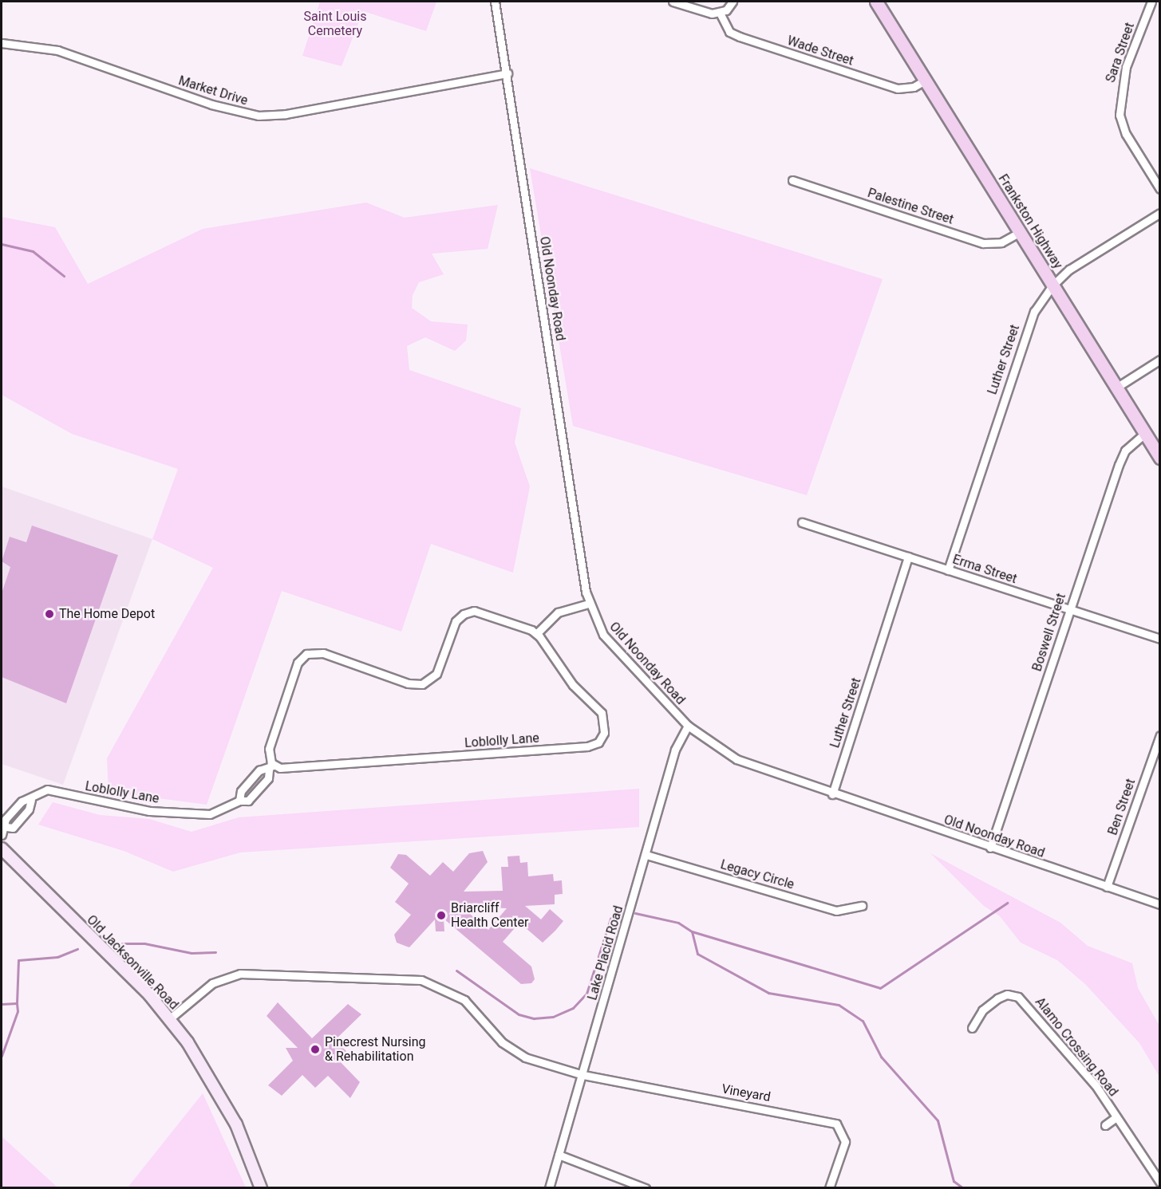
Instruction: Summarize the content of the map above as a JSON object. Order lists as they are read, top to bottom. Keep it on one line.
{"streets":{"main road":["Frankston Highway","Old Jacksonville Road"],"street":["Wade Street","Sara Street","Market Drive","Palestine Street","Old Noonday Road","Luther Street","Erma Street","Boswell Street","Loblolly Lane","Ben Street","Legacy Circle","Lake Placid Road","Alamo Crossing Road","Vineyard"]},"crossings":[["Wade Street","Frankston Highway"],["Market Drive","Old Noonday Road"],["Palestine Street","Frankston Highway"],["Frankston Highway","Luther Street"],["Frankston Highway","Boswell Street"],["Old Noonday Road","Luther Street"],["Old Noonday Road","Boswell Street"],["Old Noonday Road","Ben Street"],["Old Noonday Road","Lake Placid Road"],["Luther Street","Erma Street"],["Erma Street","Boswell Street"],["Legacy Circle","Lake Placid Road"],["Lake Placid Road","Vineyard"]],"parks":["Saint Louis Cemetery"],"places":["The Home Depot","Briarcliff Health Center","Pinecrest Nursing & Rehabilitation"]}
